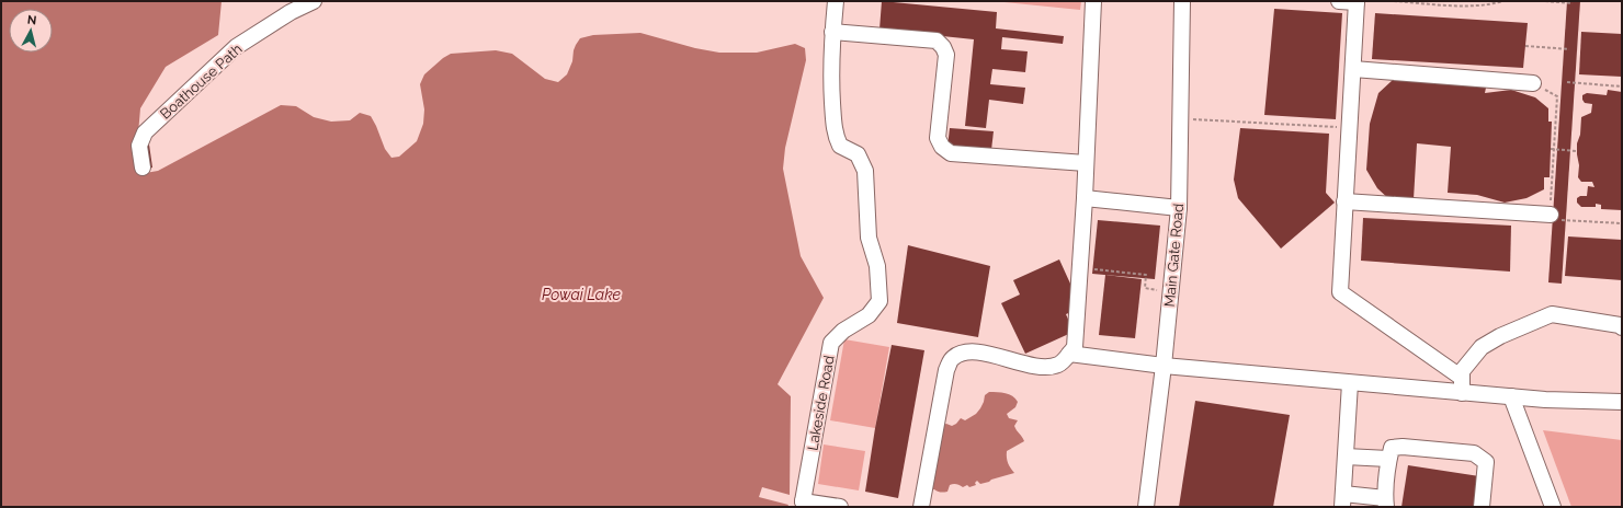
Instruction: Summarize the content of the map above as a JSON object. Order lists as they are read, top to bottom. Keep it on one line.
{"streets":{"street":["Boathouse Path","Main Gate Road","Lakeside Road"]},"water":["Powai Lake"],"north":"top"}
